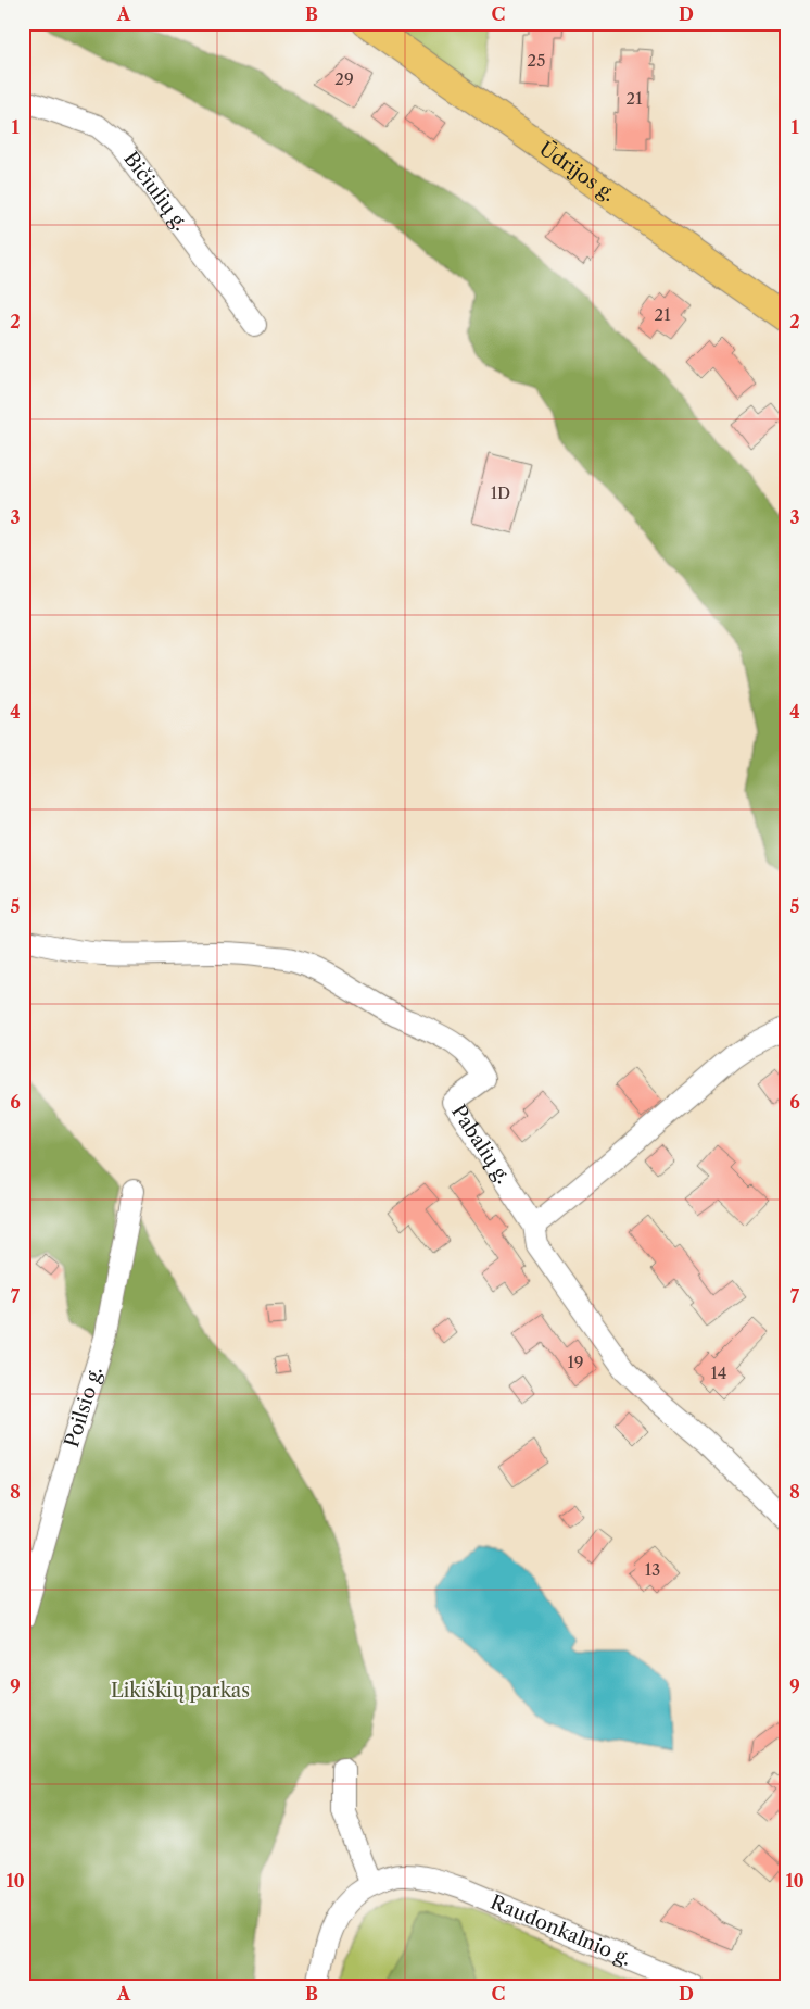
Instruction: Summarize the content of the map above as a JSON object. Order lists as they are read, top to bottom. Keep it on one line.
{"streets":{"main road":["Ūdrijos g."],"street":["Bičiulių g.","Pabalių g.","Poilsio g.","Raudonkalnio g."]},"parks":["Likiškių parkas"],"house_numbers":["25","29","21","21","1D","19","14","13"],"grid":{"columns":["A","B","C","D"],"rows":["1","2","3","4","5","6","7","8","9","10"]}}
